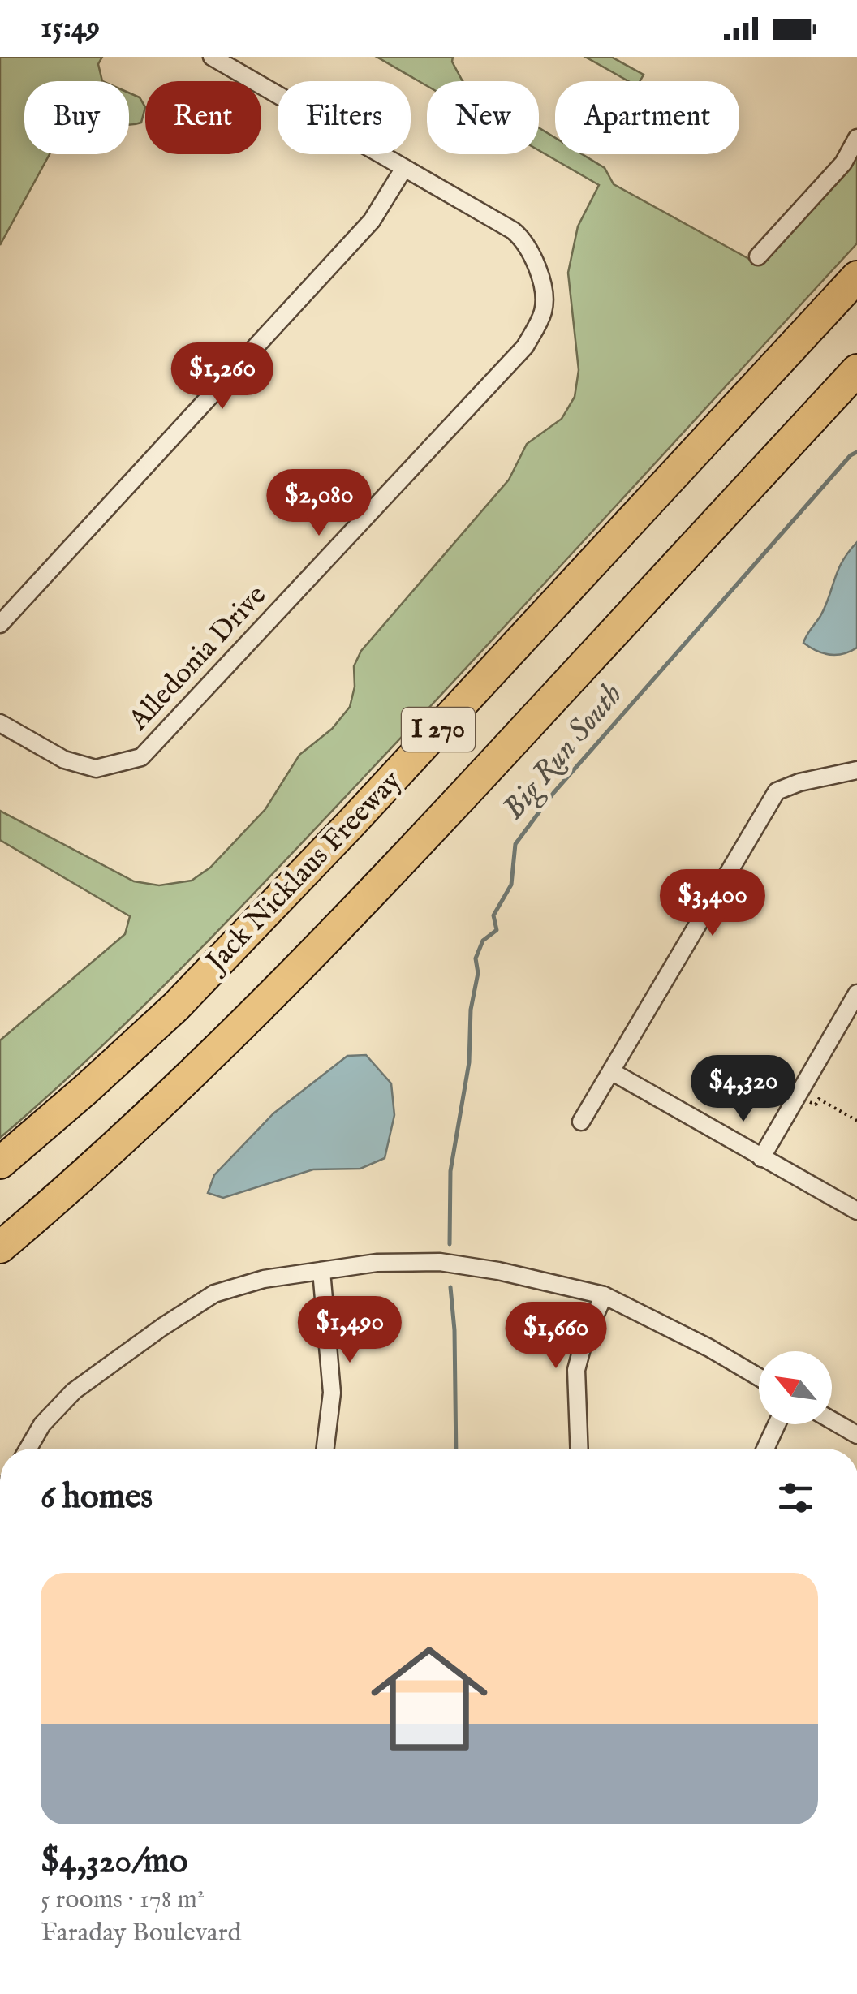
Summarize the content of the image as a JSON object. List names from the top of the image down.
{
  "streets": {
    "highway": ["I 270", "Jack Nicklaus Freeway"],
    "street": ["Alledonia Drive"]
  },
  "water": ["Big Run South"],
  "north": "top left",
  "page": {
    "status": "15:49",
    "chip": [
      "Buy",
      "Rent",
      "Filters",
      "New",
      "Apartment"
    ],
    "price": [
      "$1,260",
      "$2,080",
      "$3,400",
      "$4,320",
      "$1,490",
      "$1,660"
    ],
    "heading": "6 homes",
    "list": [
      {
        "name": "$4,320/mo",
        "note": "5 rooms · 178 m² · Faraday Boulevard"
      }
    ]
  }
}
